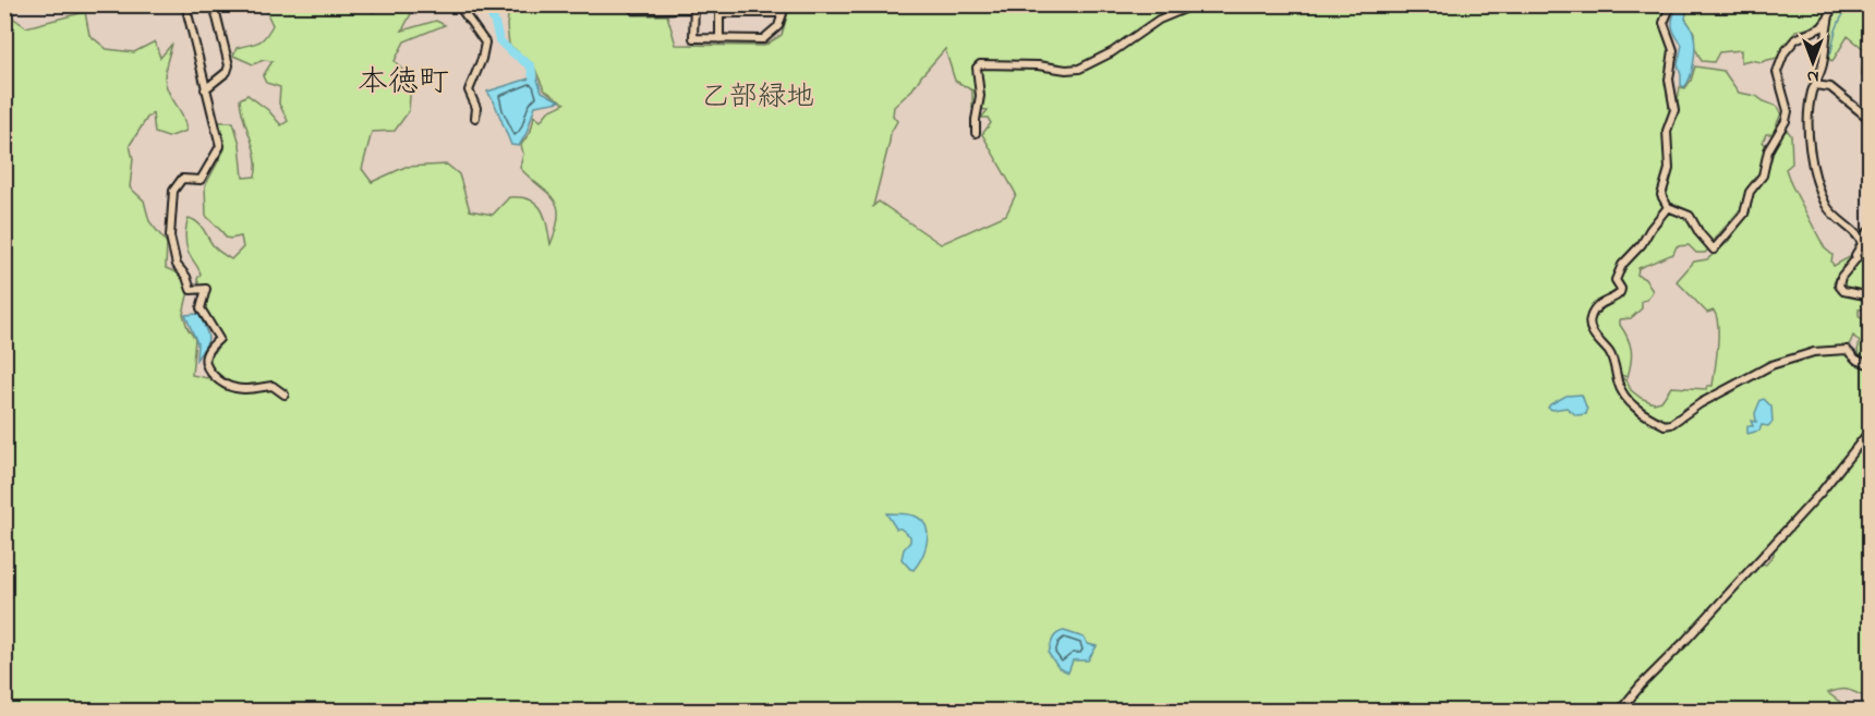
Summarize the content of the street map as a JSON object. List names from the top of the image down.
{
  "districts": ["本徳町"],
  "parks": ["乙部緑地"],
  "north": "bottom"
}
